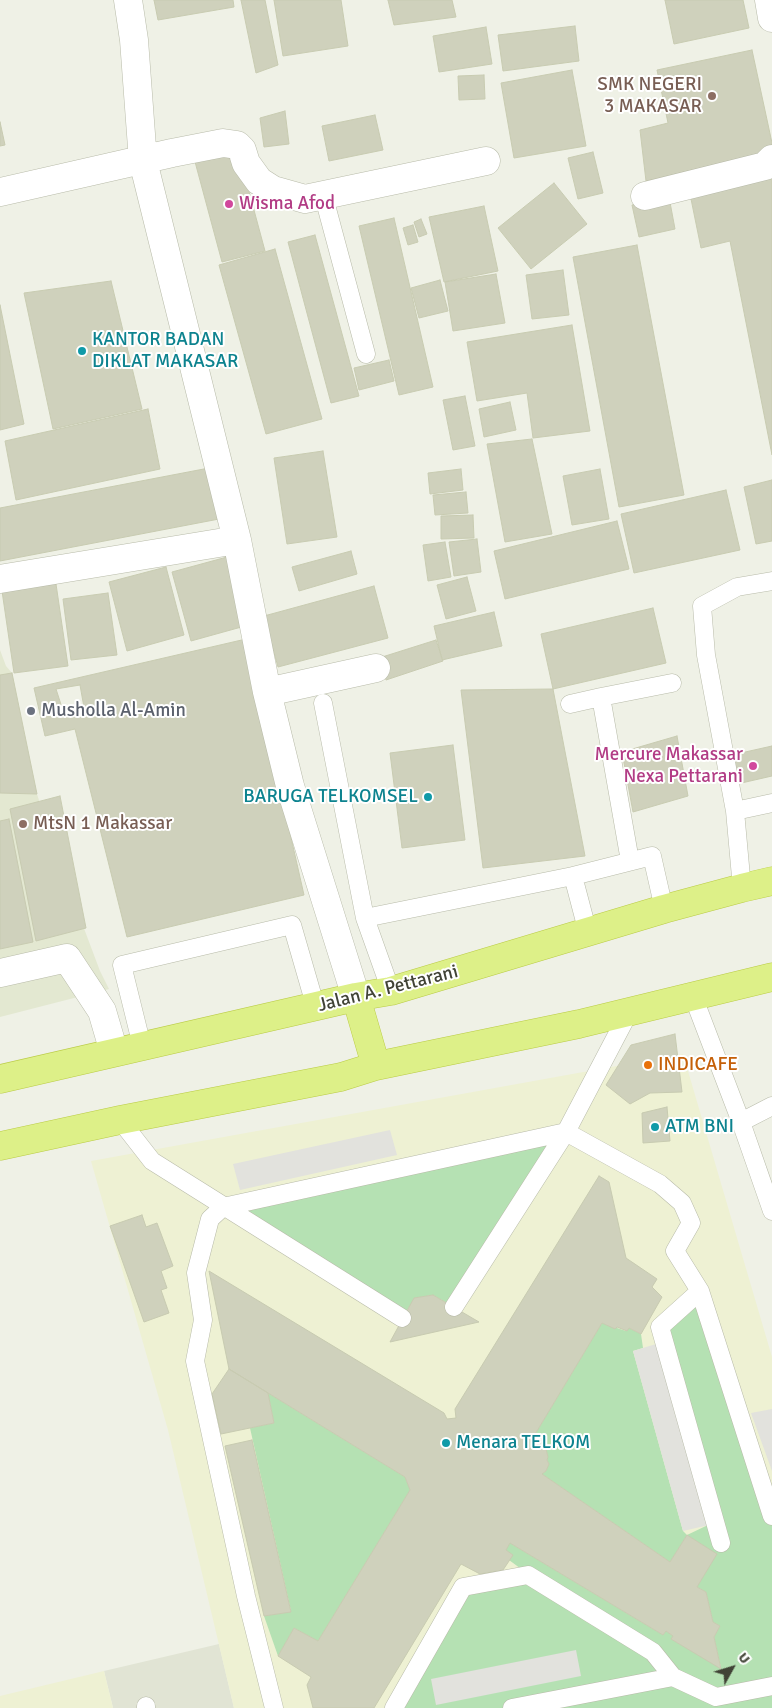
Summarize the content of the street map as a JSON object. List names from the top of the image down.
{
  "streets": {
    "highway": ["Jalan A. Pettarani"]
  },
  "places": [
    "SMK NEGERI 3 MAKASAR",
    "Wisma Afod",
    "KANTOR BADAN DIKLAT MAKASAR",
    "Musholla Al-Amin",
    "Mercure Makassar Nexa Pettarani",
    "BARUGA TELKOMSEL",
    "MtsN 1 Makassar",
    "INDICAFE",
    "ATM BNI",
    "Menara TELKOM"
  ],
  "north": "top right"
}
